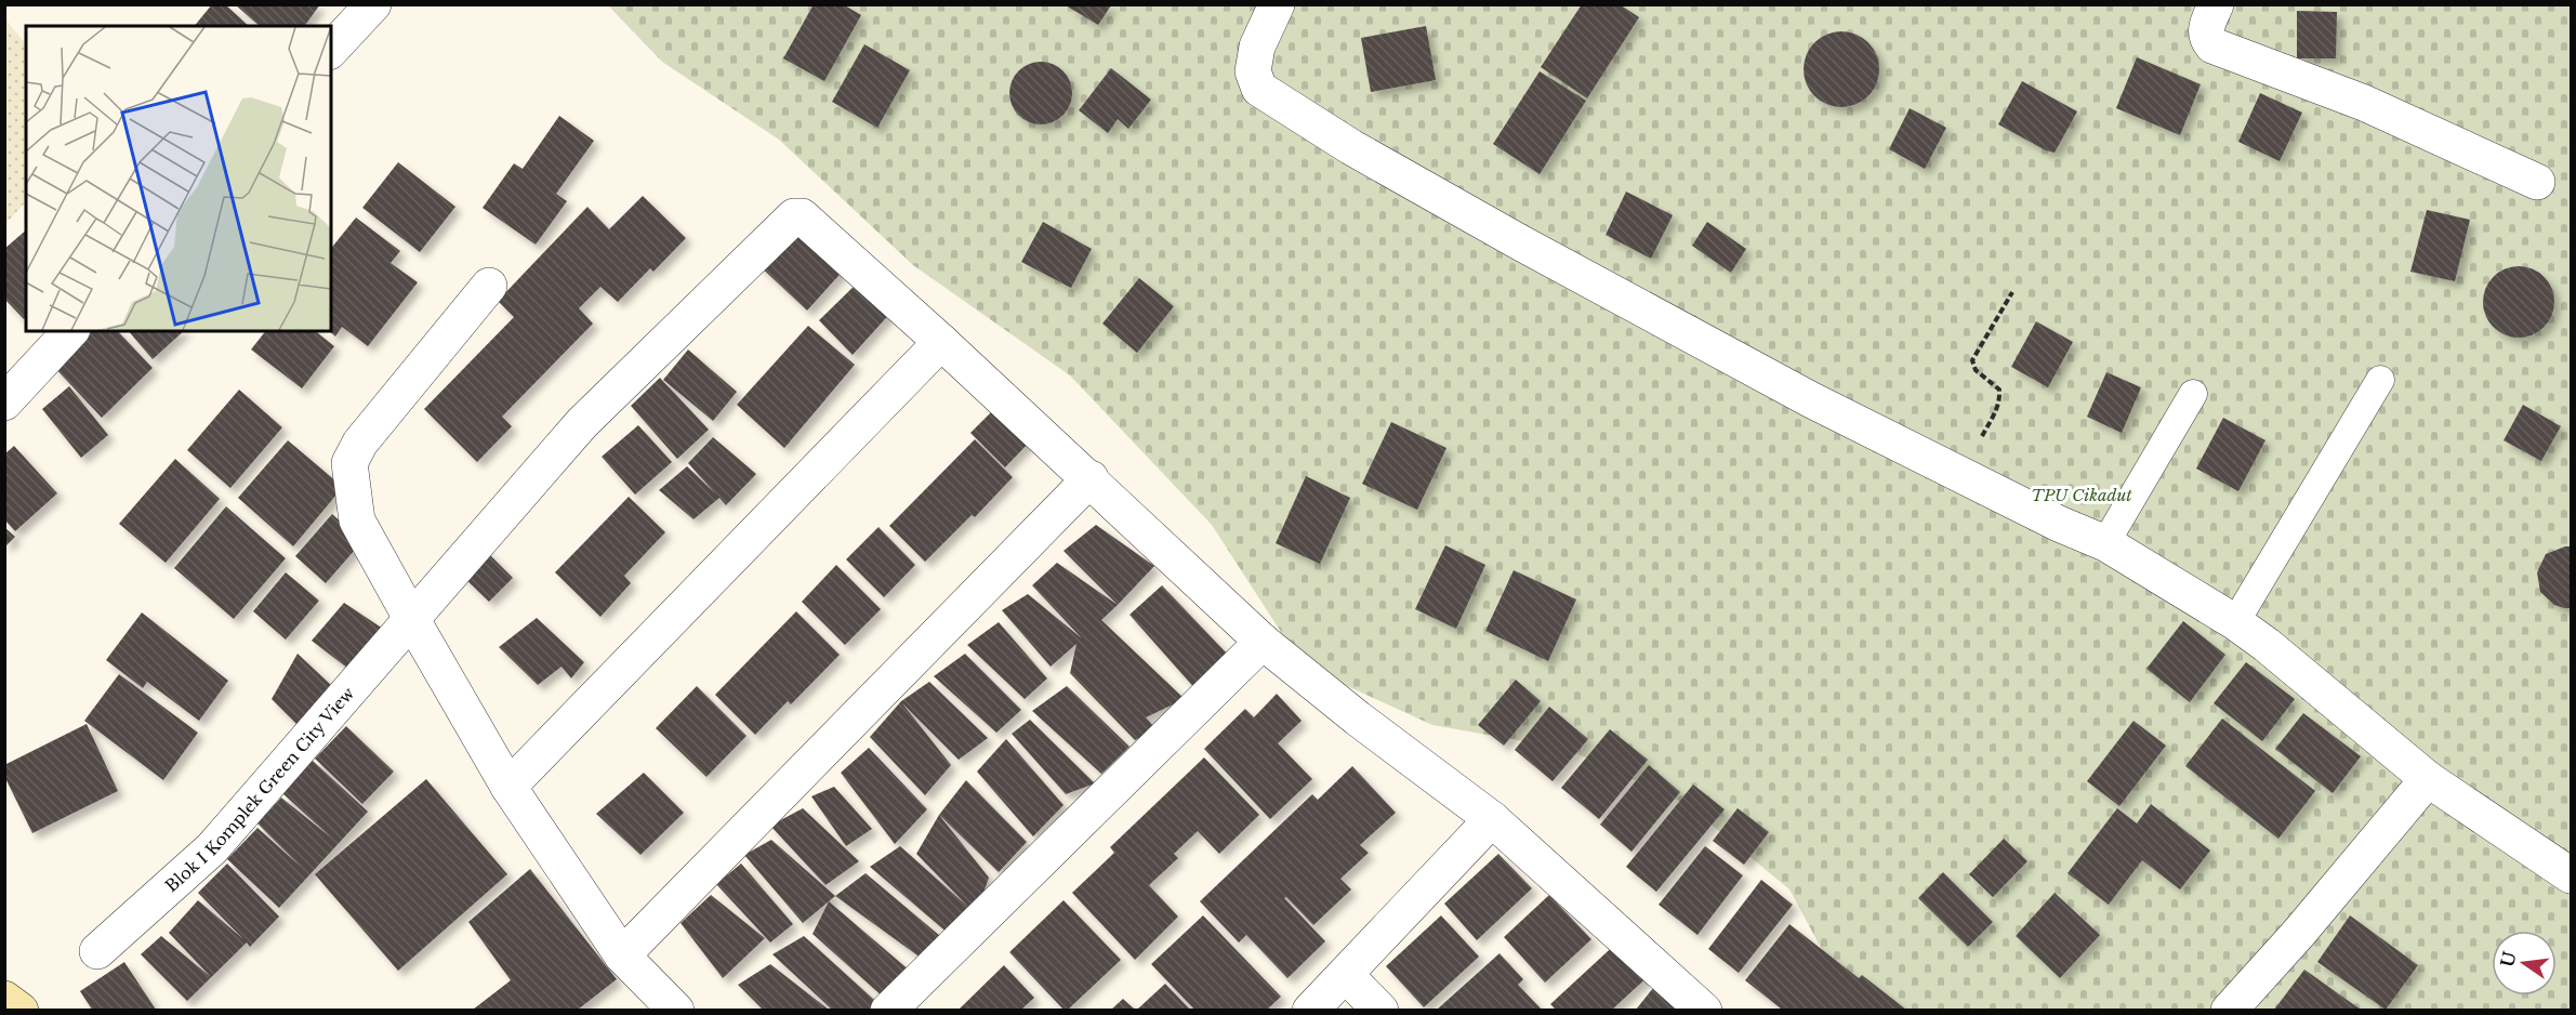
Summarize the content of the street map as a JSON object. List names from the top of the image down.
{
  "streets": {
    "street": ["Blok I Komplek Green City View"]
  },
  "parks": ["TPU Cikadut"],
  "north": "left"
}
